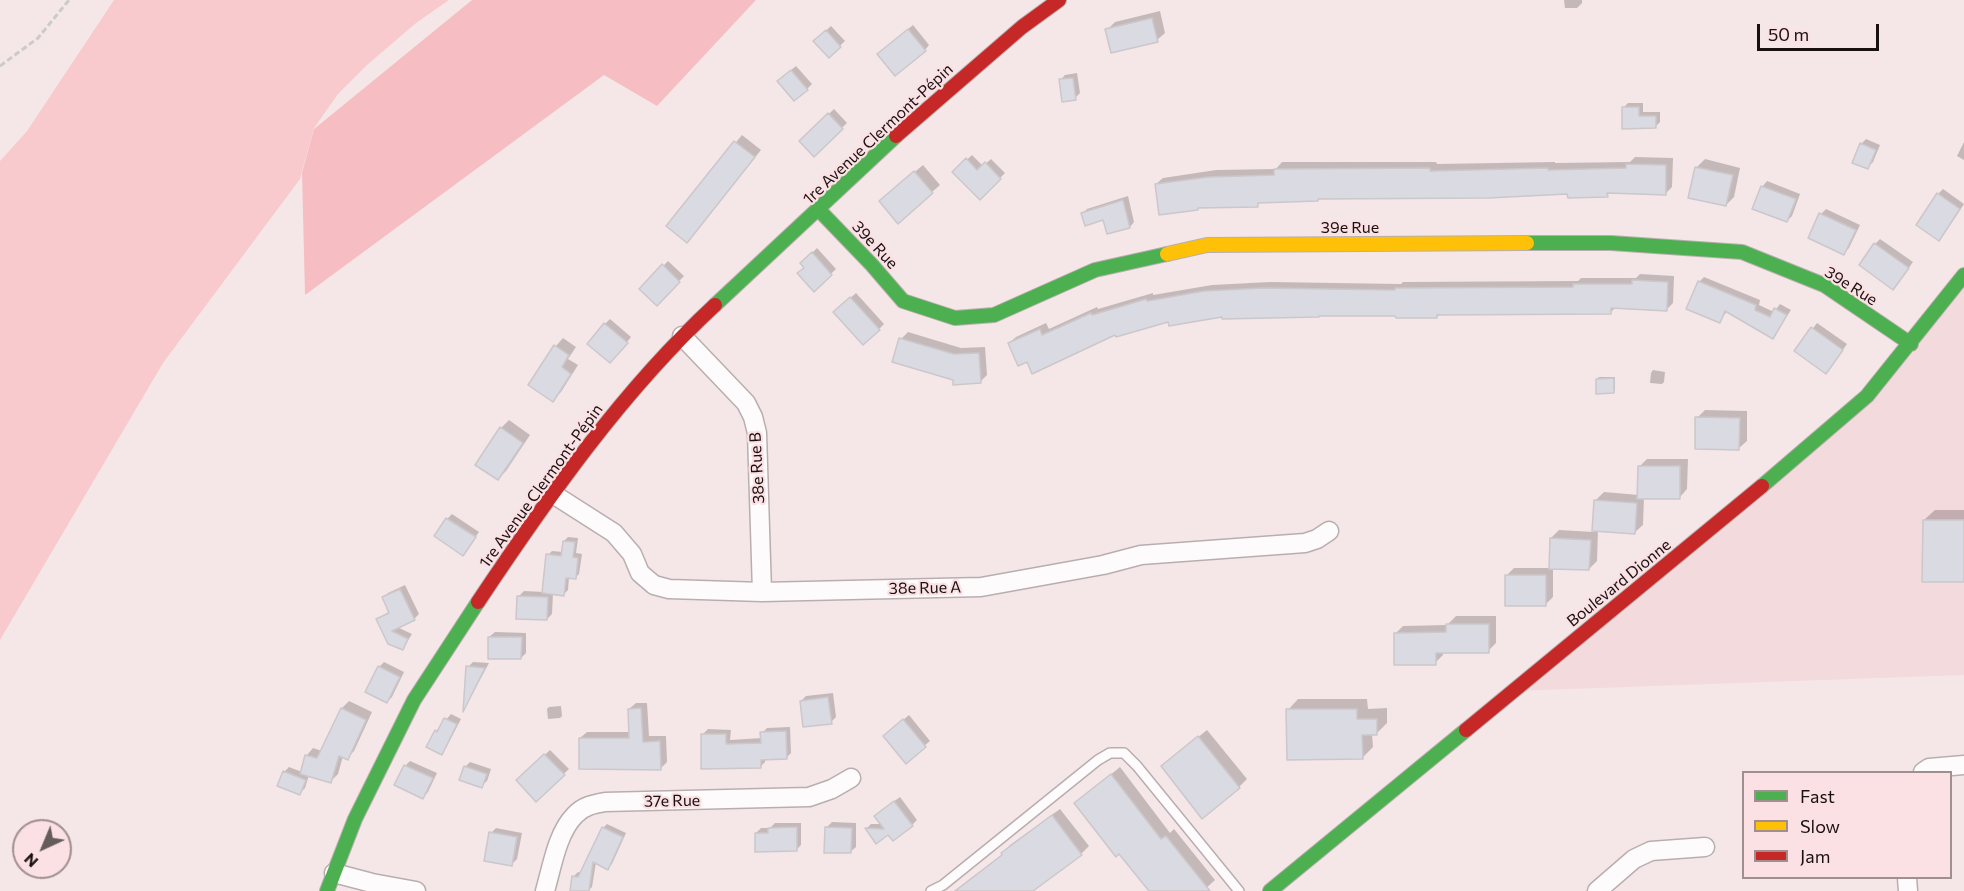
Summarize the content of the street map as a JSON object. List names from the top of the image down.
{
  "streets": {
    "street": [
      "1re Avenue Clermont-Pépin",
      "39e Rue",
      "38e Rue B",
      "Boulevard Dionne",
      "38e Rue A",
      "37e Rue"
    ]
  },
  "crossings": [
    ["1re Avenue Clermont-Pépin", "39e Rue"],
    ["1re Avenue Clermont-Pépin", "38e Rue B"],
    ["1re Avenue Clermont-Pépin", "38e Rue A"],
    ["39e Rue", "Boulevard Dionne"],
    ["38e Rue B", "38e Rue A"]
  ],
  "legend": ["Fast", "Slow", "Jam"],
  "scale_bar": "50 m",
  "north": "bottom left"
}
